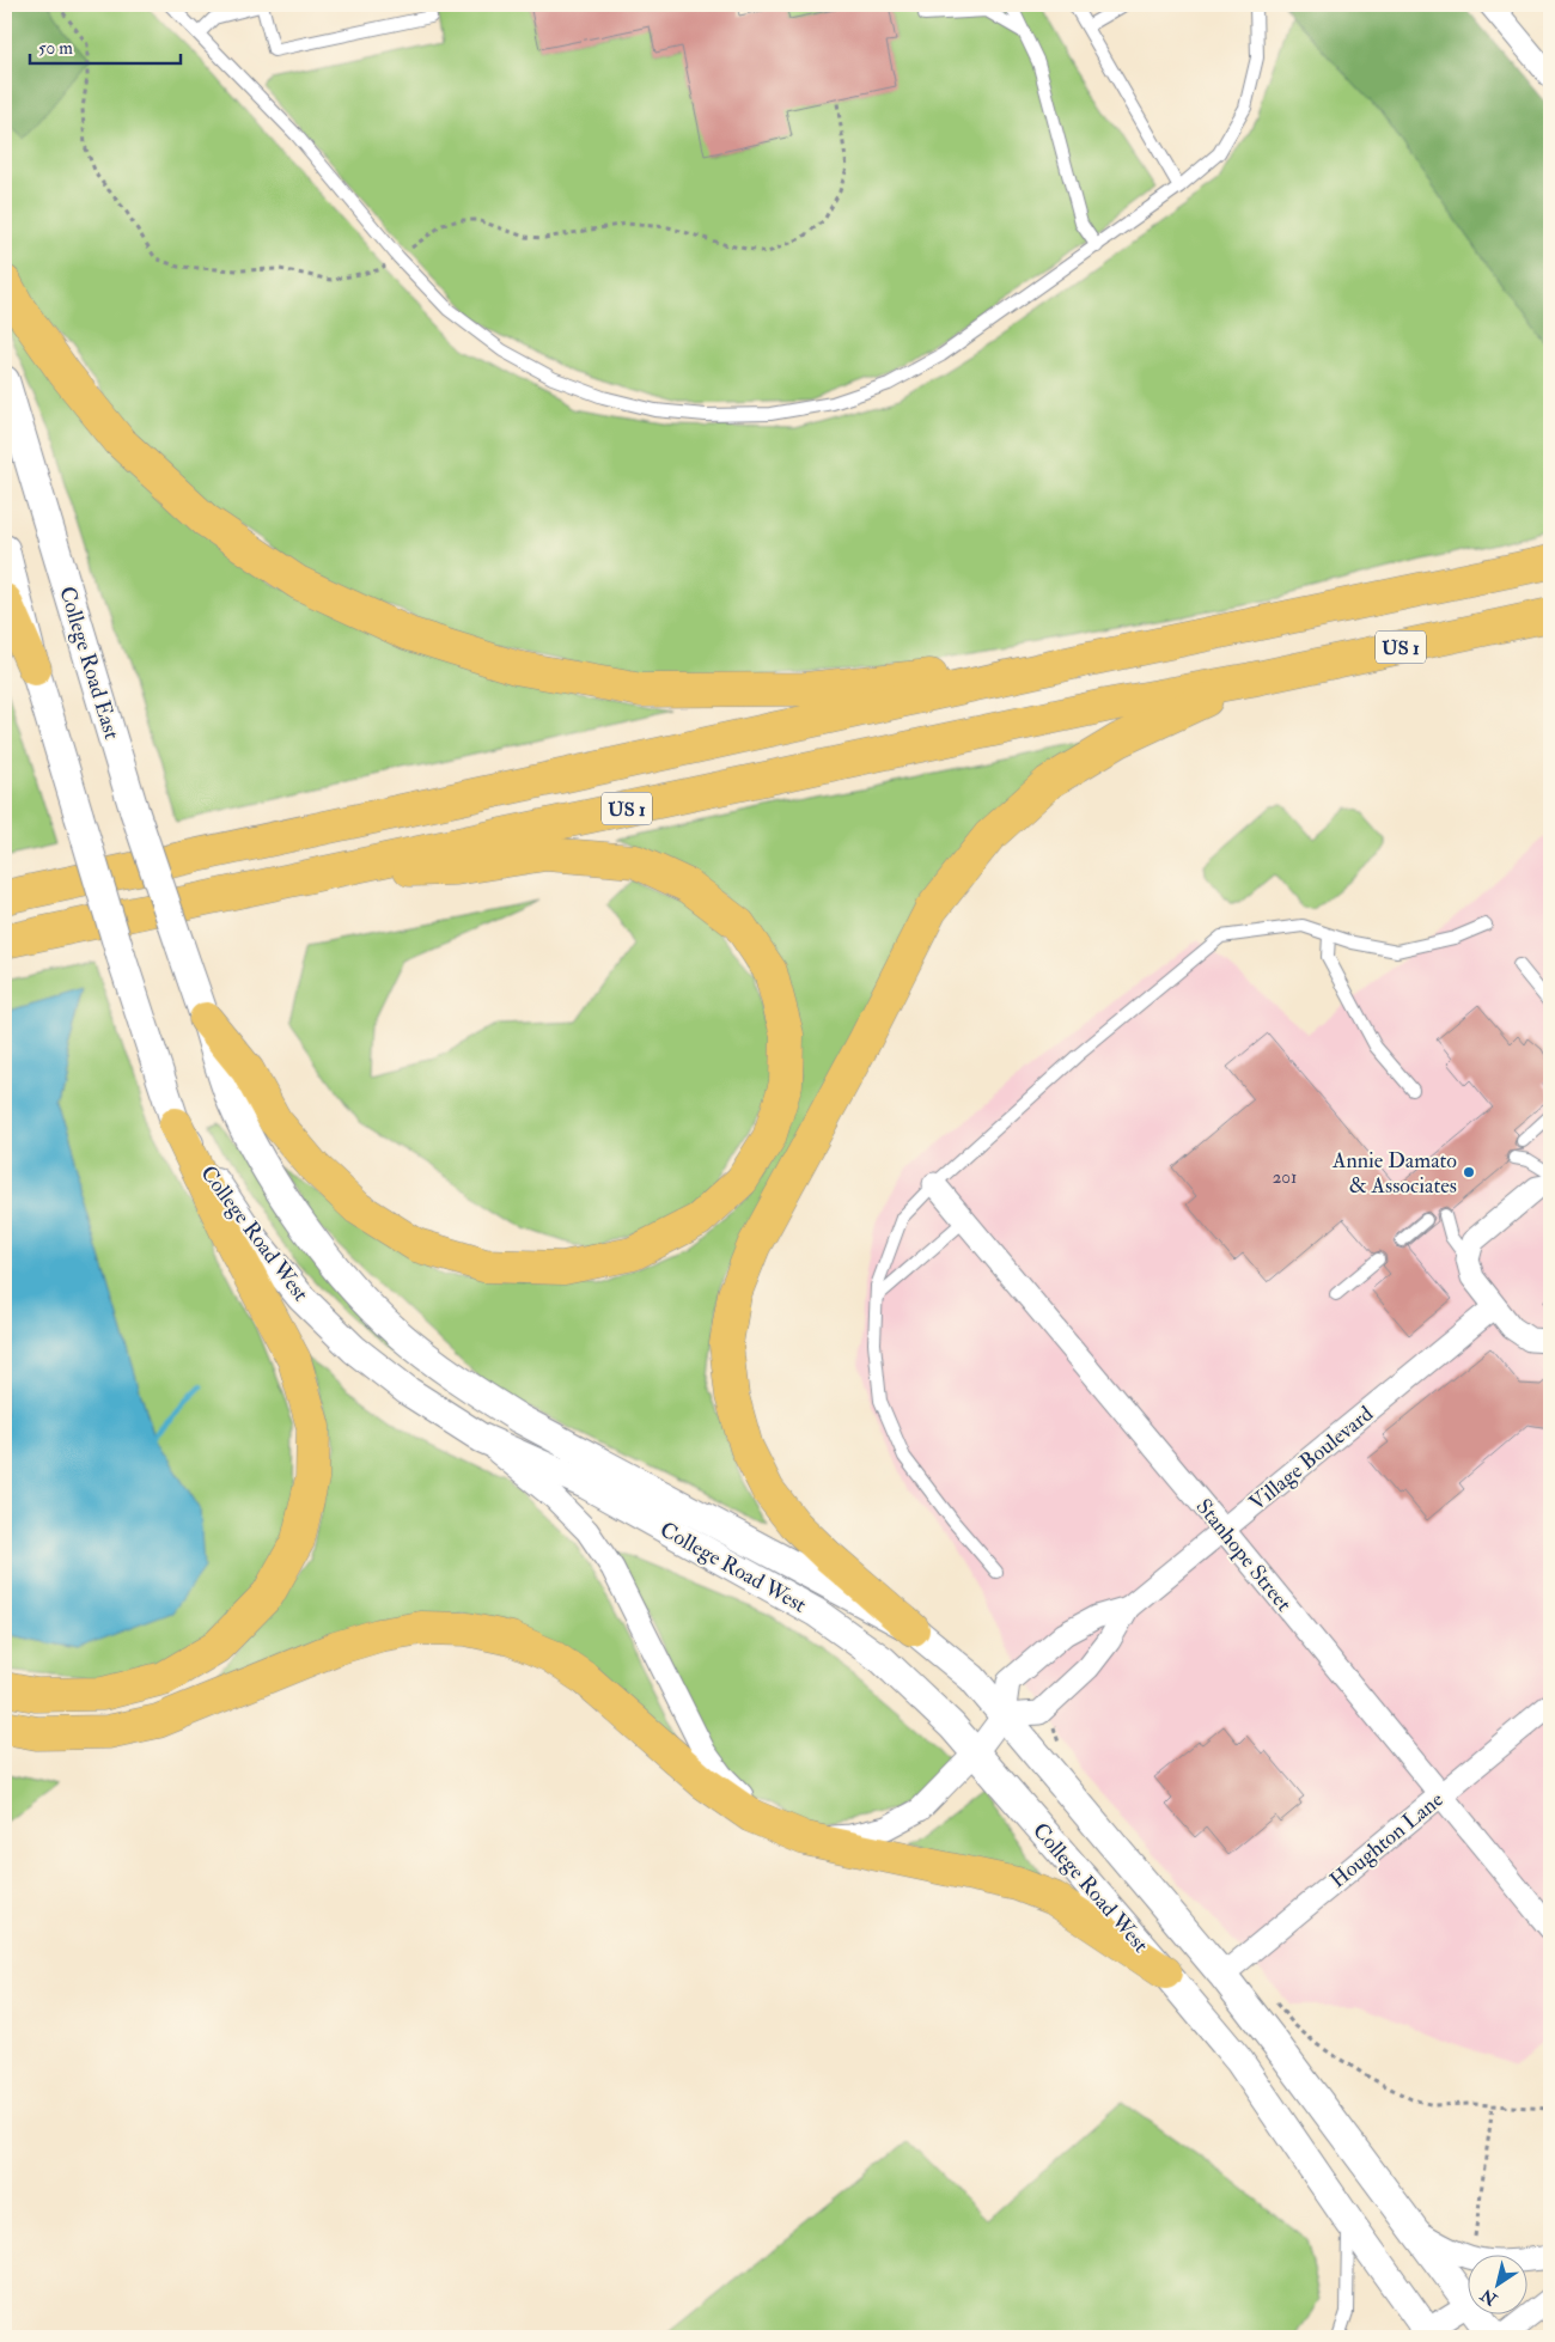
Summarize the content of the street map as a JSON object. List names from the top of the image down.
{
  "streets": {
    "highway": ["US 1"],
    "street": [
      "College Road East",
      "College Road West",
      "Village Boulevard",
      "Stanhope Street",
      "Houghton Lane"
    ]
  },
  "crossings": [
    ["College Road East", "College Road West"],
    ["College Road West", "Village Boulevard"],
    ["College Road West", "Houghton Lane"],
    ["Village Boulevard", "Stanhope Street"],
    ["Stanhope Street", "Houghton Lane"]
  ],
  "places": ["Annie Damato & Associates"],
  "house_numbers": ["201"],
  "scale_bar": "50 m",
  "north": "bottom left"
}
